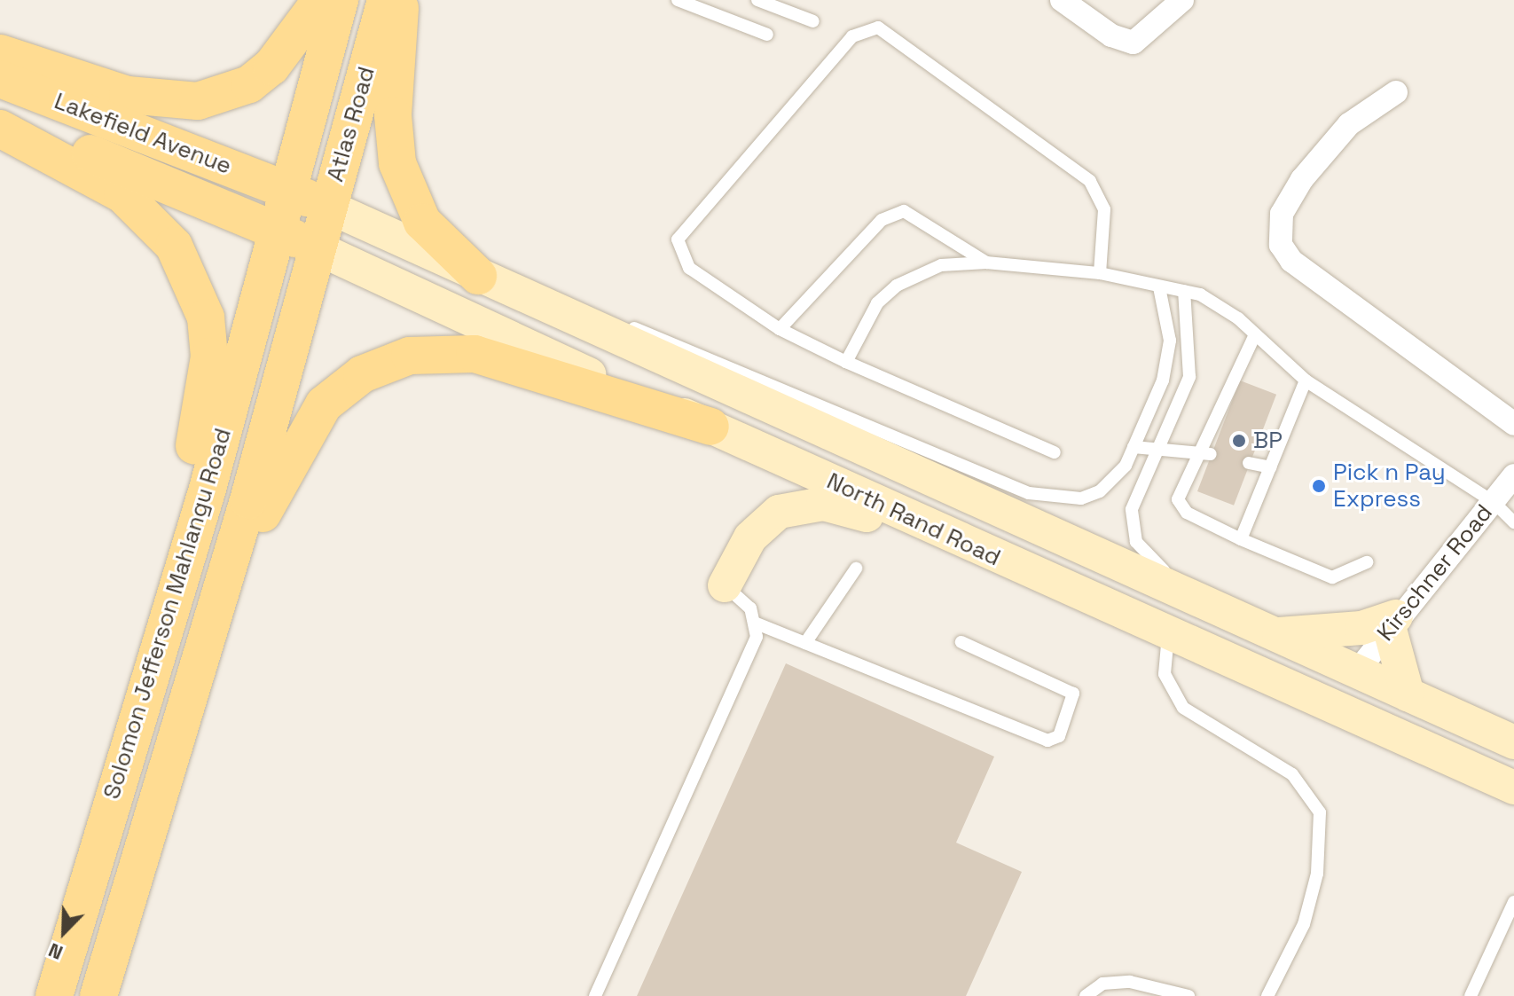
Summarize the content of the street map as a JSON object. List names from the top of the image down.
{
  "streets": {
    "main road": [
      "Atlas Road",
      "Lakefield Avenue",
      "North Rand Road",
      "Solomon Jefferson Mahlangu Road"
    ],
    "street": ["Kirschner Road"]
  },
  "crossings": [
    ["Atlas Road", "Lakefield Avenue"],
    ["Atlas Road", "North Rand Road"],
    ["Atlas Road", "Solomon Jefferson Mahlangu Road"],
    ["Lakefield Avenue", "North Rand Road"],
    ["Lakefield Avenue", "Solomon Jefferson Mahlangu Road"],
    ["North Rand Road", "Kirschner Road"],
    ["North Rand Road", "Solomon Jefferson Mahlangu Road"]
  ],
  "places": ["BP", "Pick n Pay Express"],
  "north": "bottom left"
}
